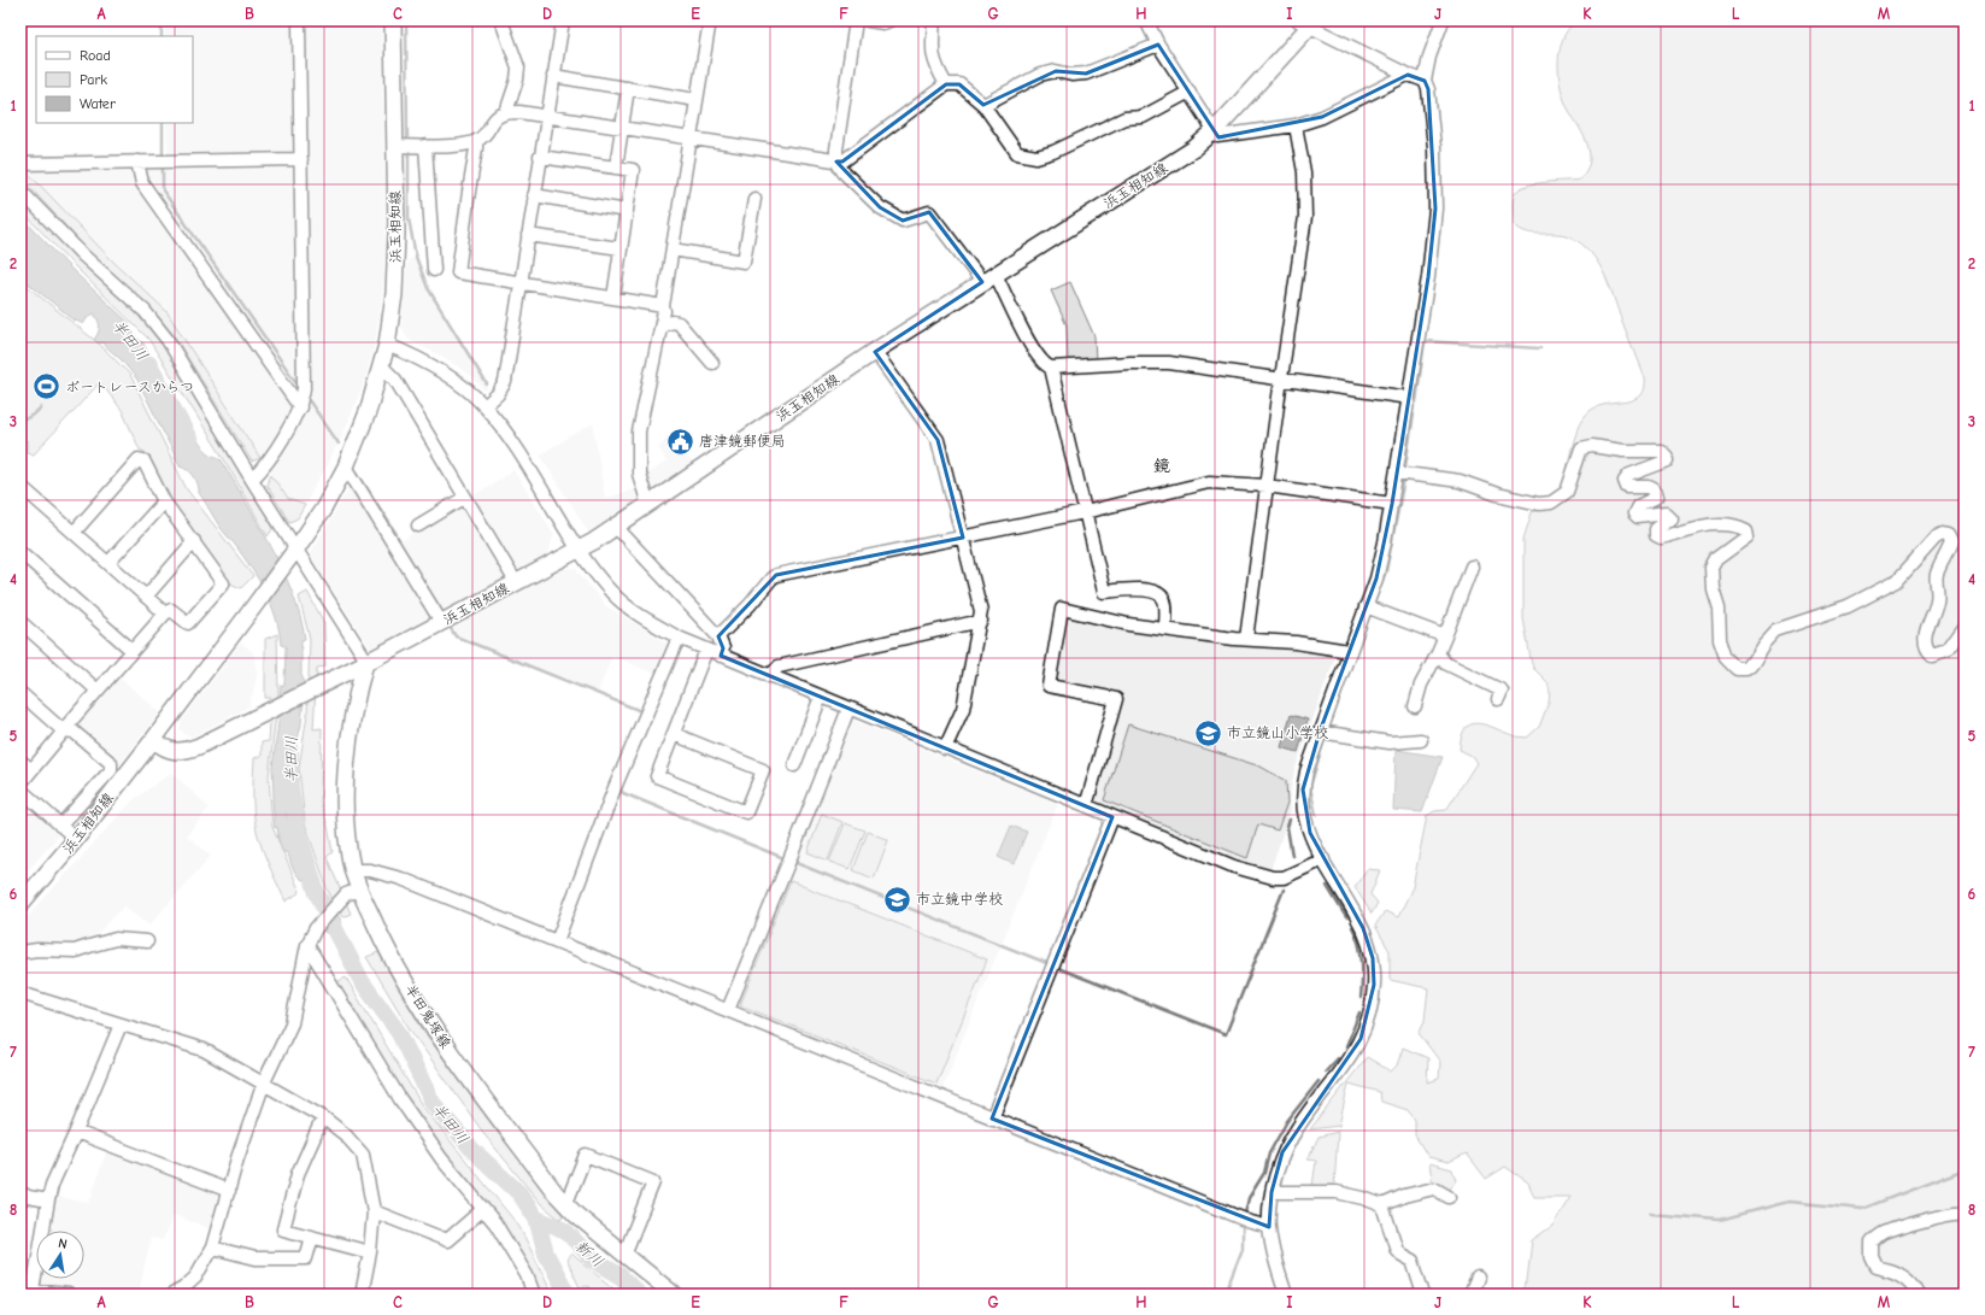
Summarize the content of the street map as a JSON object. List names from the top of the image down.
{
  "streets": {
    "main road": ["浜玉相知線", "半田鬼塚線"]
  },
  "crossings": [
    ["浜玉相知線", "半田鬼塚線"]
  ],
  "districts": ["鏡"],
  "water": ["半田川", "新川"],
  "places": {
    "sports": ["ボートレースからつ"],
    "public building": ["唐津鏡郵便局"],
    "school or university": ["市立鏡山小学校", "市立鏡中学校"]
  },
  "legend": ["Road", "Park", "Water"],
  "north": "top",
  "grid": {
    "columns": [
      "A",
      "B",
      "C",
      "D",
      "E",
      "F",
      "G",
      "H",
      "I",
      "J",
      "K",
      "L",
      "M"
    ],
    "rows": [
      "1",
      "2",
      "3",
      "4",
      "5",
      "6",
      "7",
      "8"
    ]
  }
}
